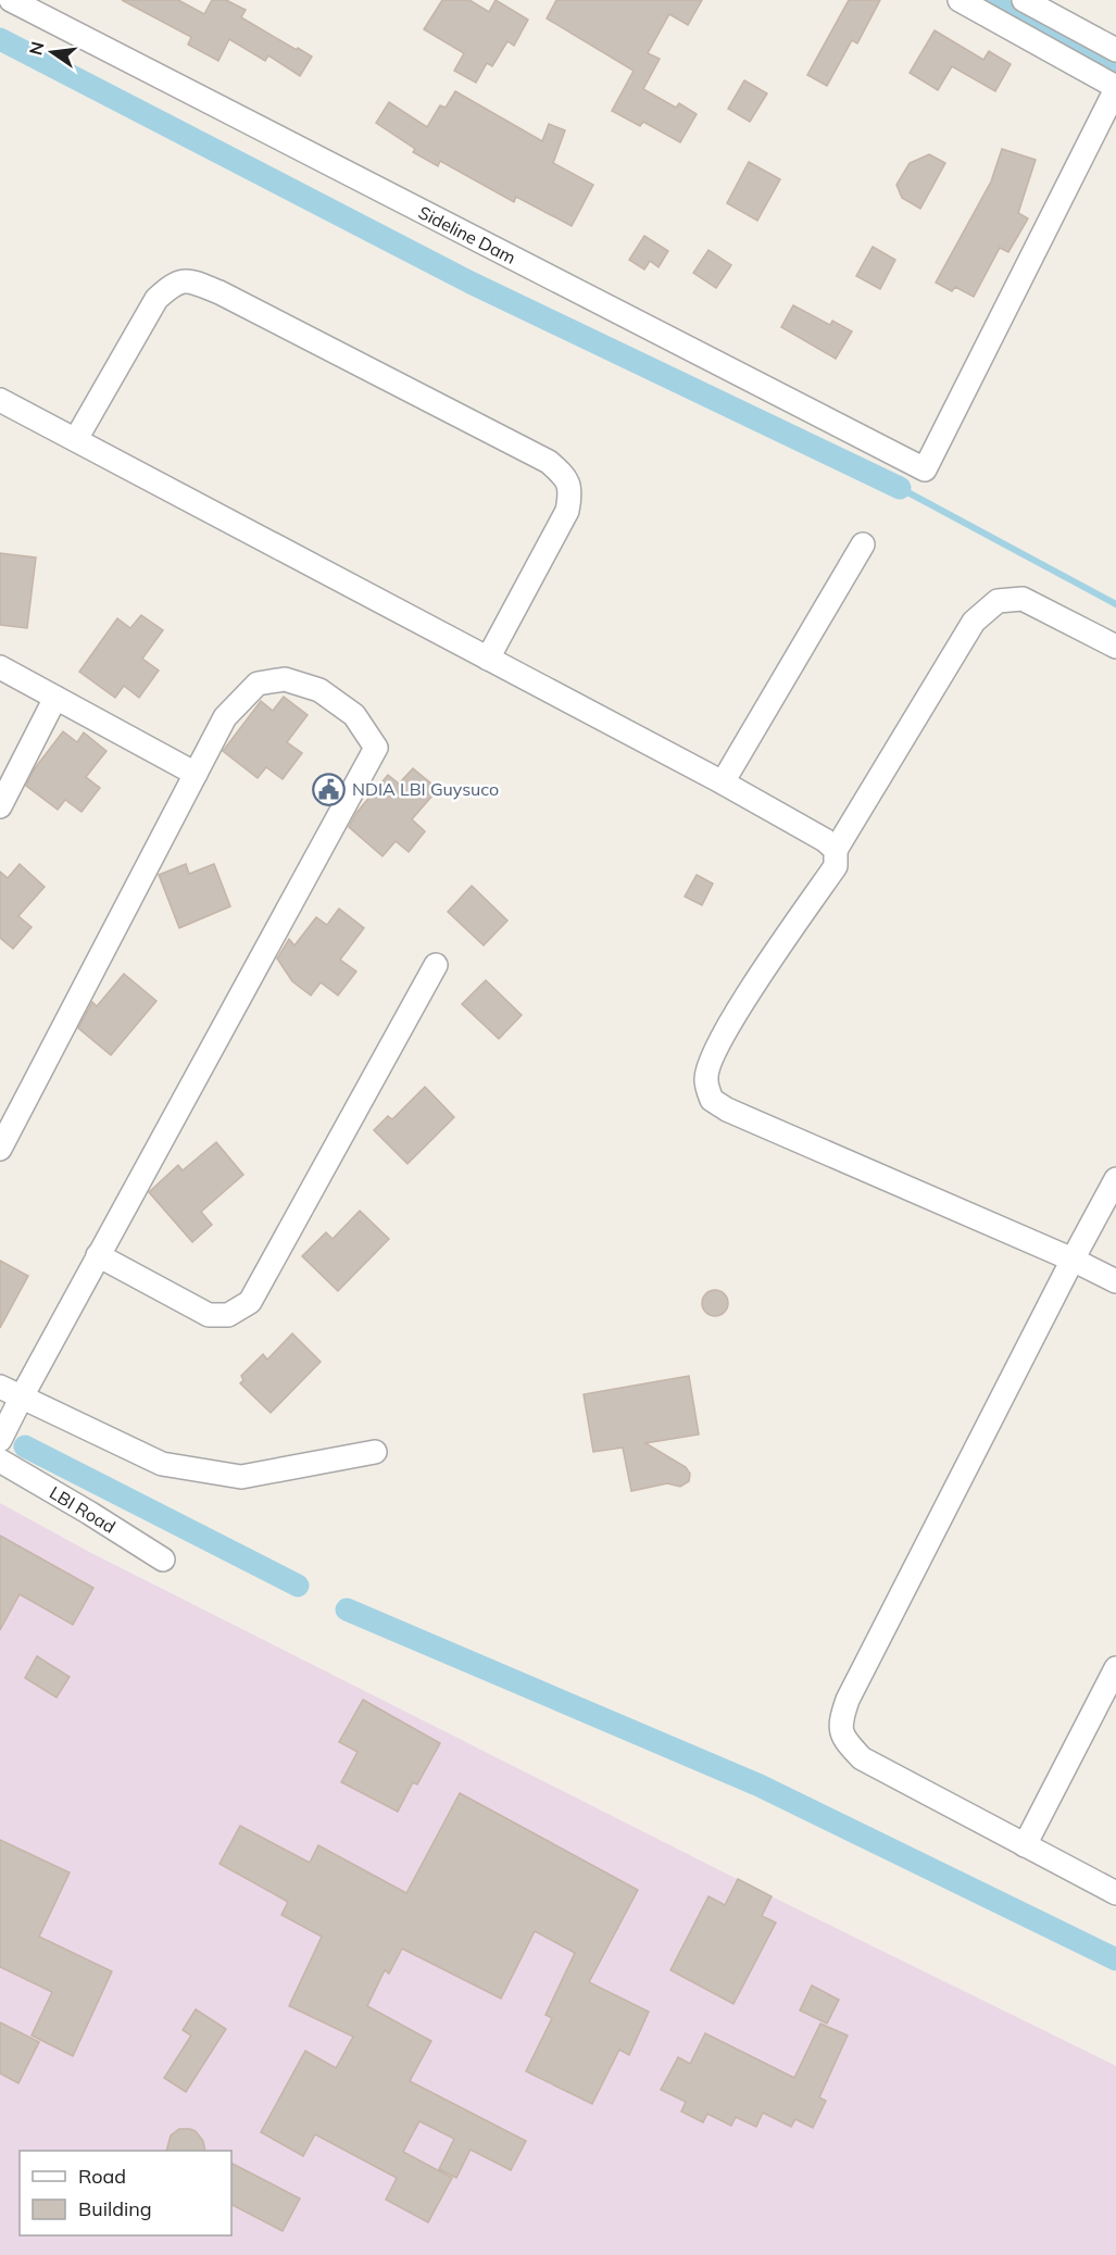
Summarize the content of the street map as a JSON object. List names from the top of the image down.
{
  "streets": {
    "street": ["Sideline Dam", "LBI Road"]
  },
  "places": {
    "public building": ["NDIA LBI Guysuco"]
  },
  "legend": ["Road", "Building"],
  "north": "left"
}
